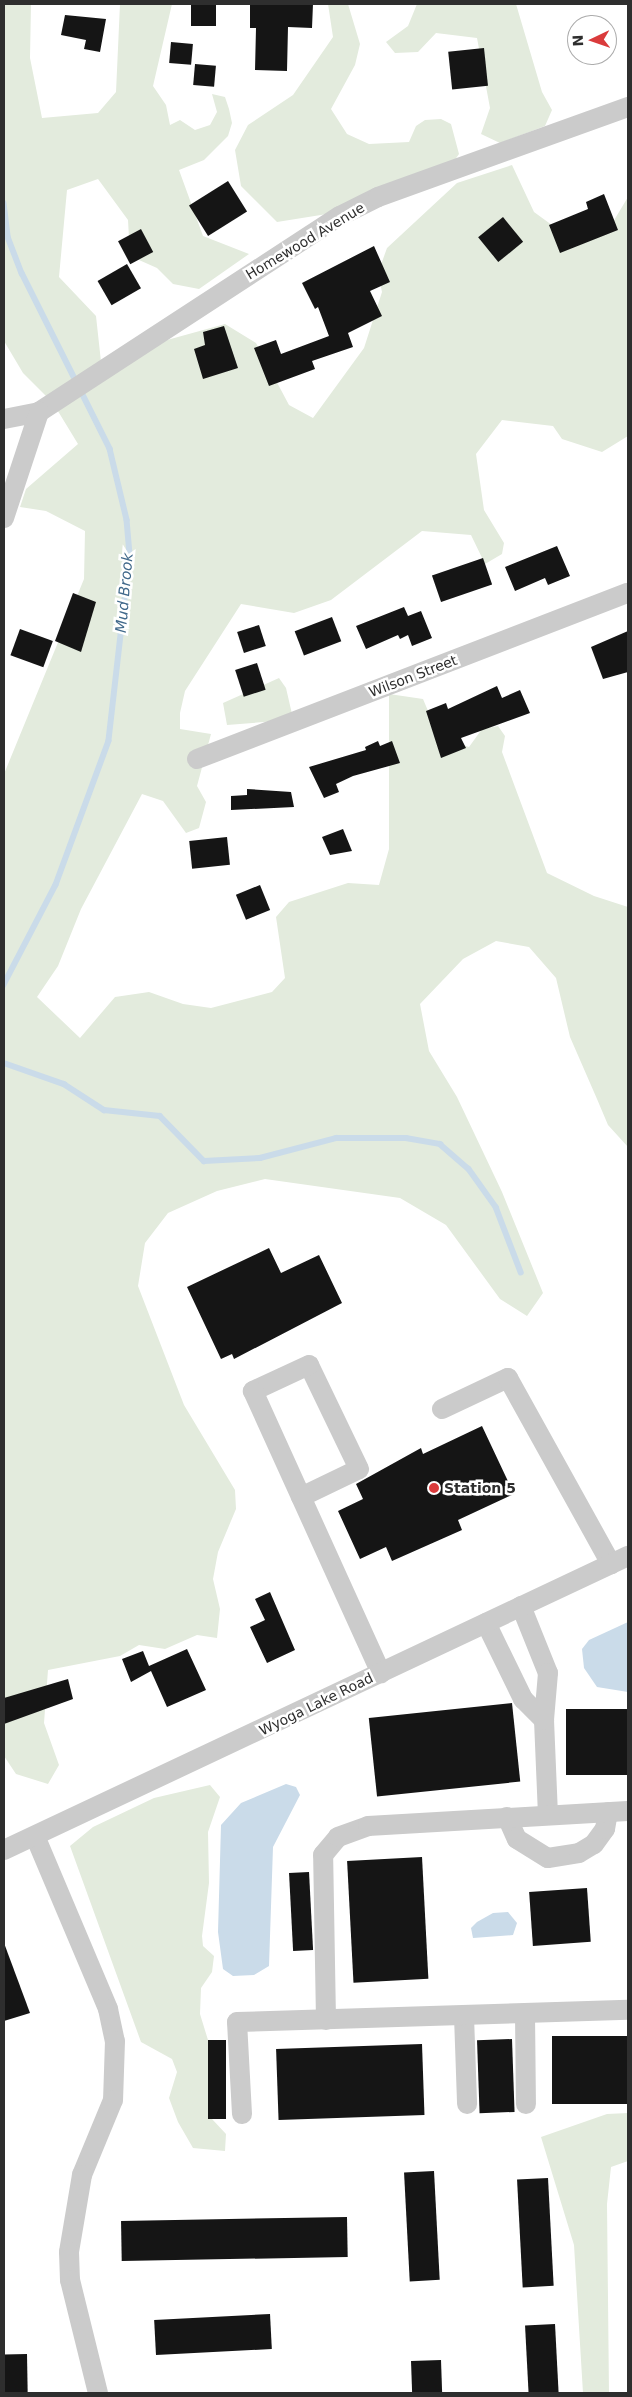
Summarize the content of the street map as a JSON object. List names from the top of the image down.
{
  "streets": {
    "street": ["Homewood Avenue", "Wilson Street", "Wyoga Lake Road"]
  },
  "water": ["Mud Brook"],
  "places": ["Station 5"],
  "north": "left"
}
